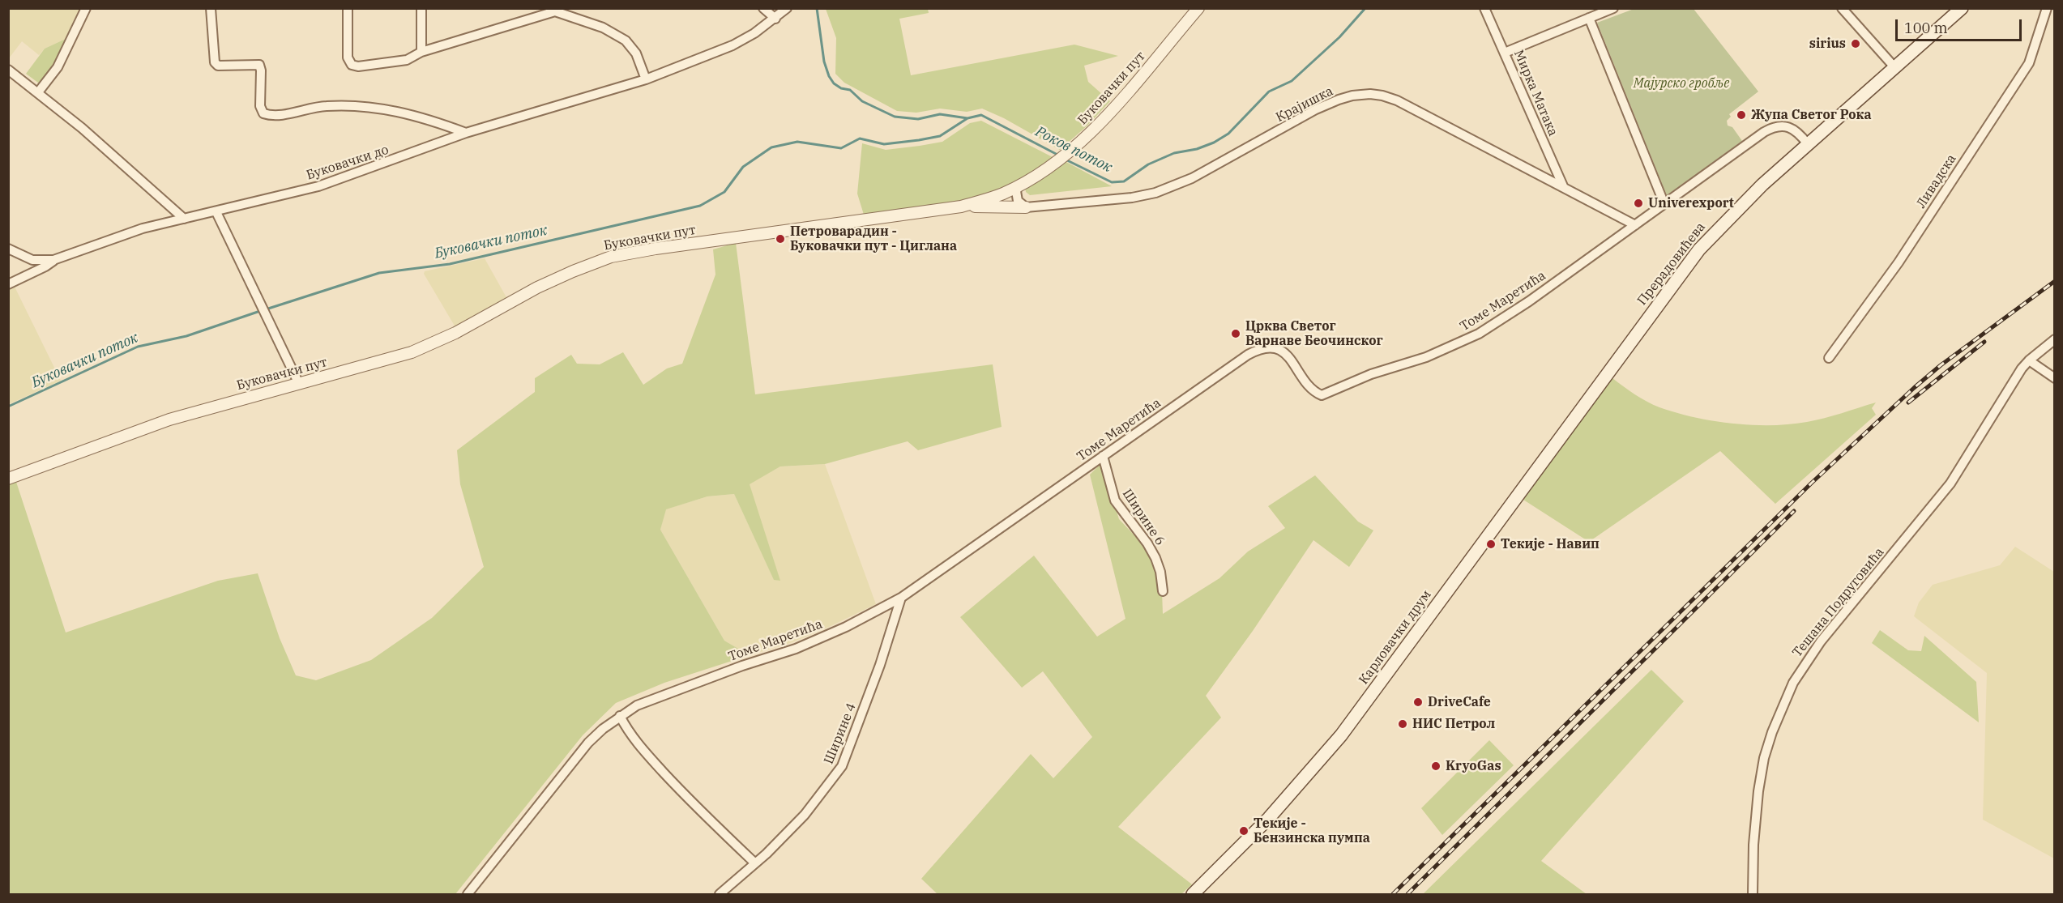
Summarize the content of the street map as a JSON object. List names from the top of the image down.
{
  "streets": {
    "main road": ["Прерадовићева", "Карловачки друм"],
    "street": [
      "Буковачки пут",
      "Мирка Матака",
      "Крајишка",
      "Буковачки до",
      "Ливадска",
      "Томе Маретића",
      "Ширине 6",
      "Тешана Подруговића",
      "Ширине 4"
    ]
  },
  "crossings": [
    ["Мирка Матака", "Крајишка"],
    ["Крајишка", "Томе Маретића"],
    ["Прерадовићева", "Томе Маретића"],
    ["Прерадовићева", "Карловачки друм"],
    ["Томе Маретића", "Ширине 6"],
    ["Томе Маретића", "Ширине 4"]
  ],
  "water": ["Роков поток", "Буковачки поток"],
  "parks": ["Мајурско гробље"],
  "places": [
    "sirius",
    "Жупа Светог Рока",
    "Univerexport",
    "Петроварадин - Буковачки пут - Циглана",
    "Црква Светог Варнаве Беочинског",
    "Текије - Навип",
    "DriveCafe",
    "НИС Петрол",
    "KryoGas",
    "Текије - Бензинска пумпа"
  ],
  "scale_bar": "100 m"
}
